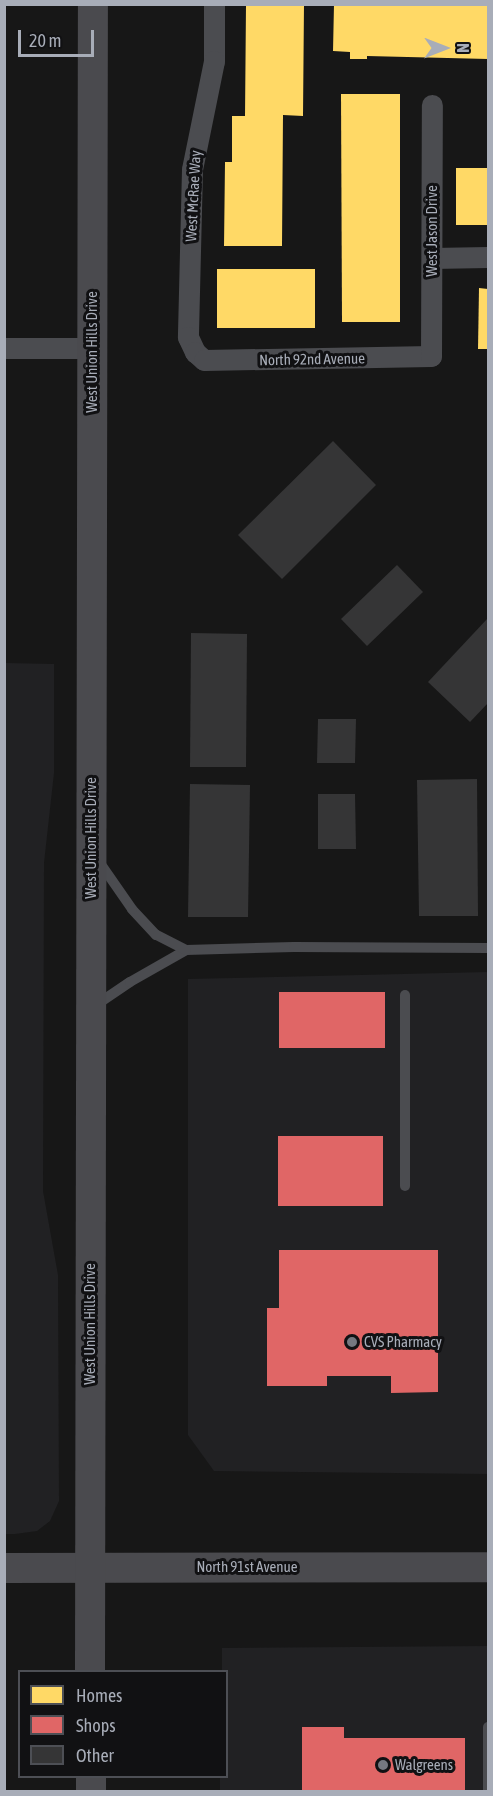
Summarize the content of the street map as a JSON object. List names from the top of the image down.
{
  "streets": {
    "main road": ["West Union Hills Drive", "North 91st Avenue"],
    "street": ["West McRae Way", "West Jason Drive", "North 92nd Avenue"]
  },
  "crossings": [
    ["West McRae Way", "North 92nd Avenue"],
    ["West Jason Drive", "North 92nd Avenue"],
    ["West Union Hills Drive", "North 91st Avenue"]
  ],
  "places": ["CVS Pharmacy", "Walgreens"],
  "legend": ["Homes", "Shops", "Other"],
  "scale_bar": "20 m",
  "north": "right"
}
